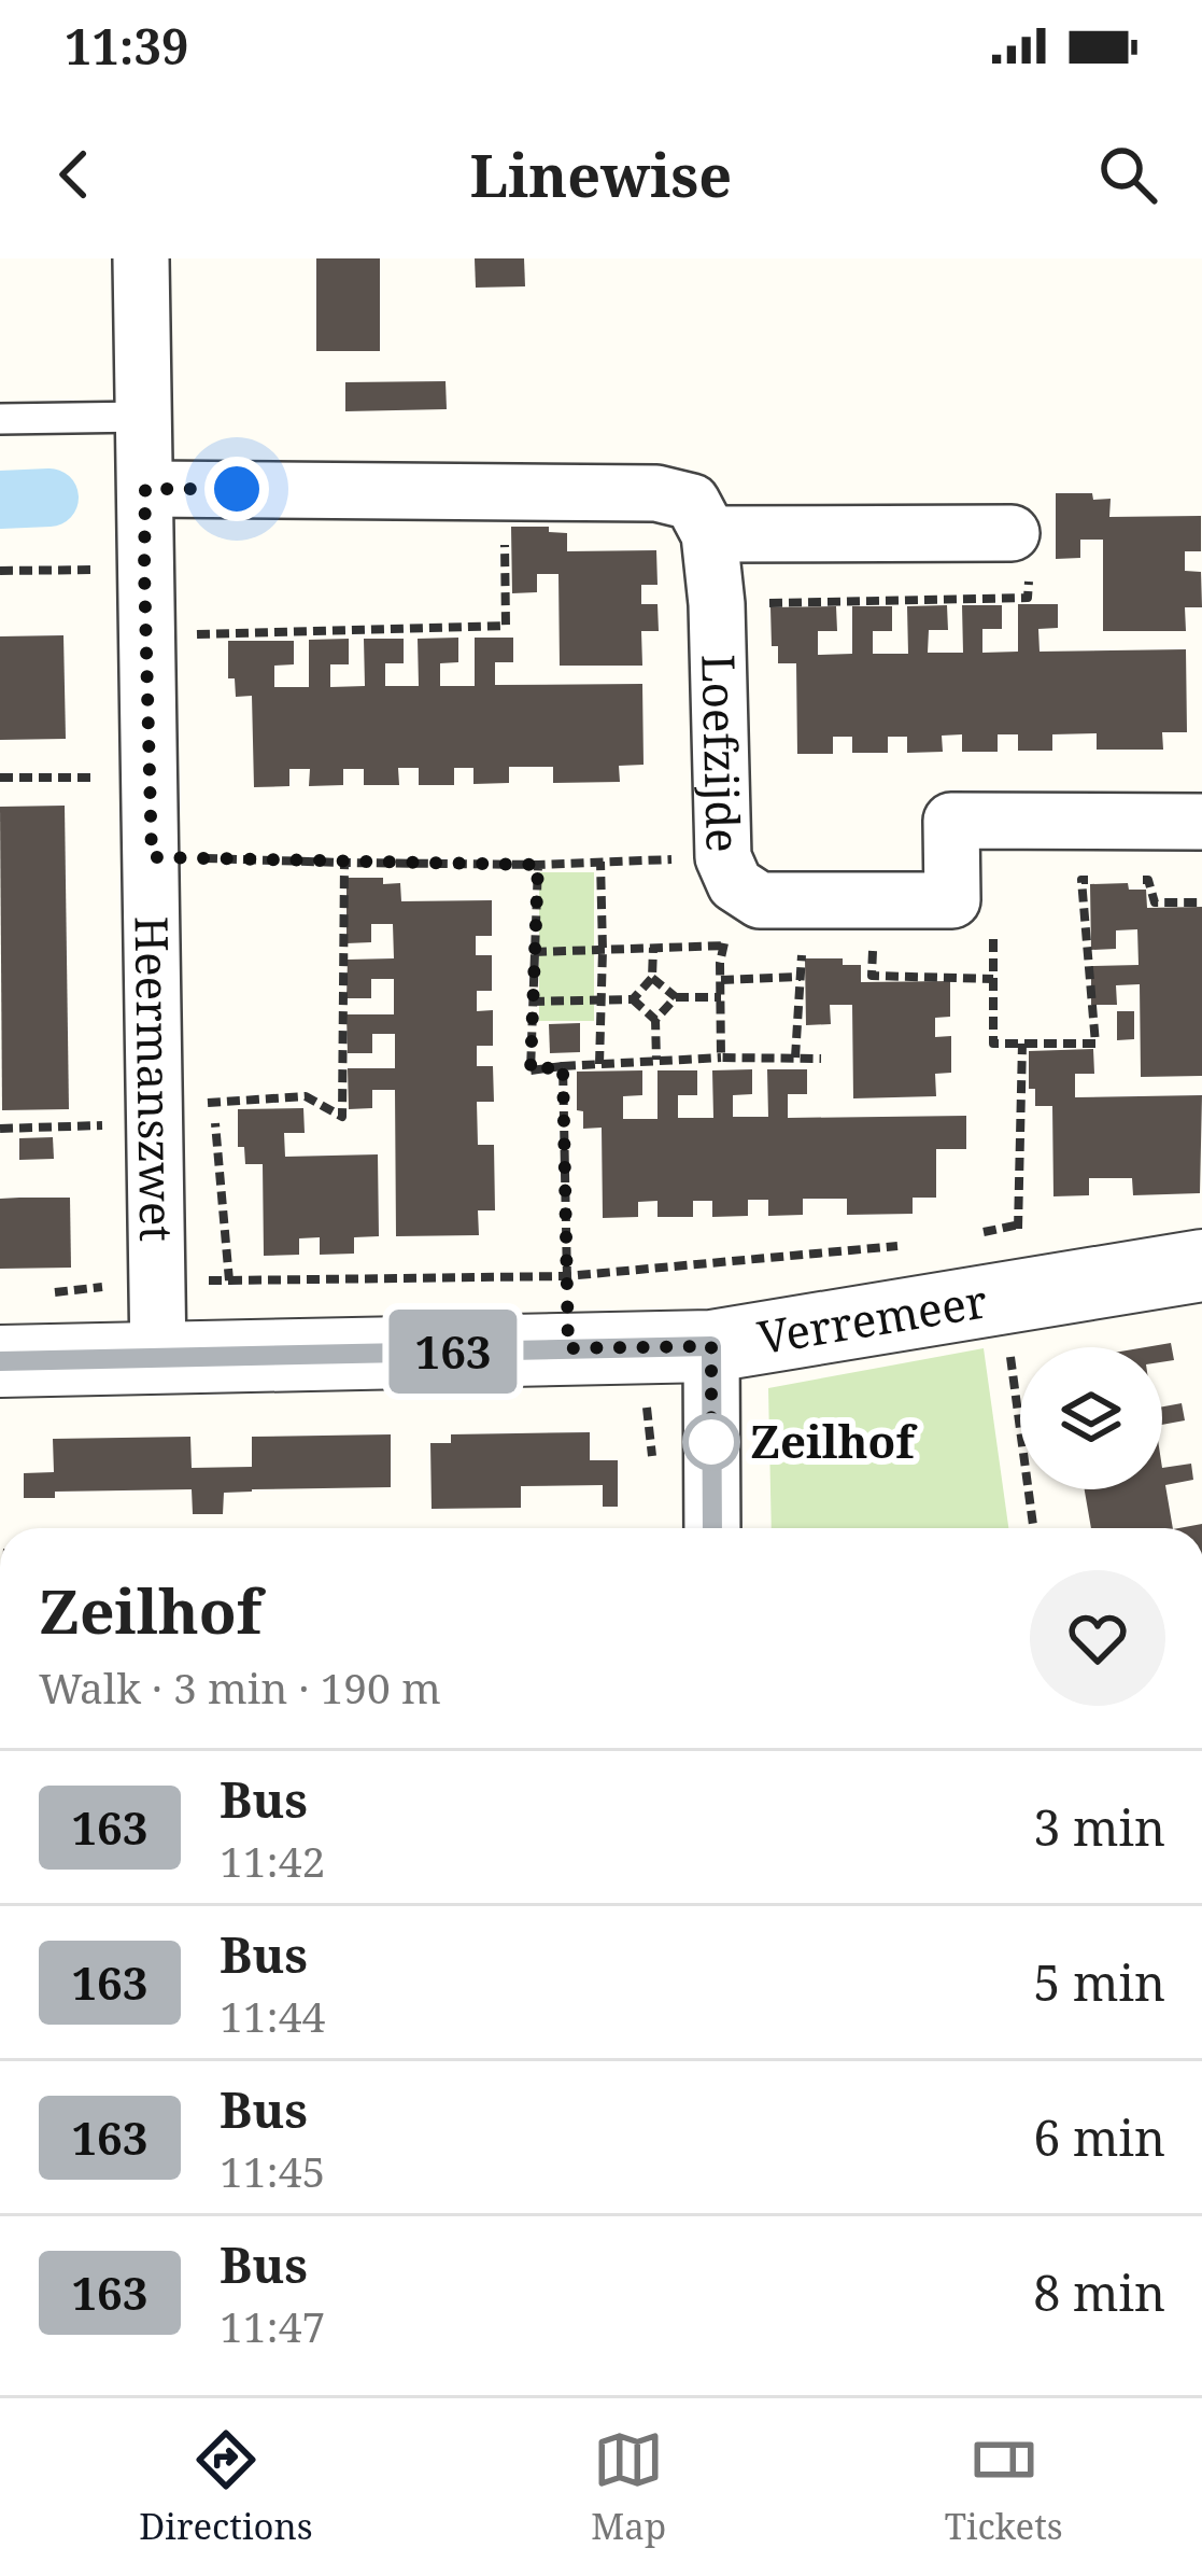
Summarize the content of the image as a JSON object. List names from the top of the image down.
{
  "streets": {
    "street": ["Loefzijde", "Heermanszwet", "Verremeer"]
  },
  "crossings": [
    ["Heermanszwet", "Verremeer"]
  ],
  "places": ["Zeilhof"],
  "lines": ["bus line 163"],
  "page": {
    "status": "11:39",
    "header": "Linewise",
    "on_map": "163",
    "heading": ["Zeilhof", "Walk · 3 min · 190 m"],
    "list": [
      {
        "mark": "163",
        "name": "Bus",
        "note": "11:42",
        "value": "3 min"
      },
      {
        "mark": "163",
        "name": "Bus",
        "note": "11:44",
        "value": "5 min"
      },
      {
        "mark": "163",
        "name": "Bus",
        "note": "11:45",
        "value": "6 min"
      },
      {
        "mark": "163",
        "name": "Bus",
        "note": "11:47",
        "value": "8 min"
      }
    ],
    "tabs": ["Directions", "Map", "Tickets"]
  }
}
